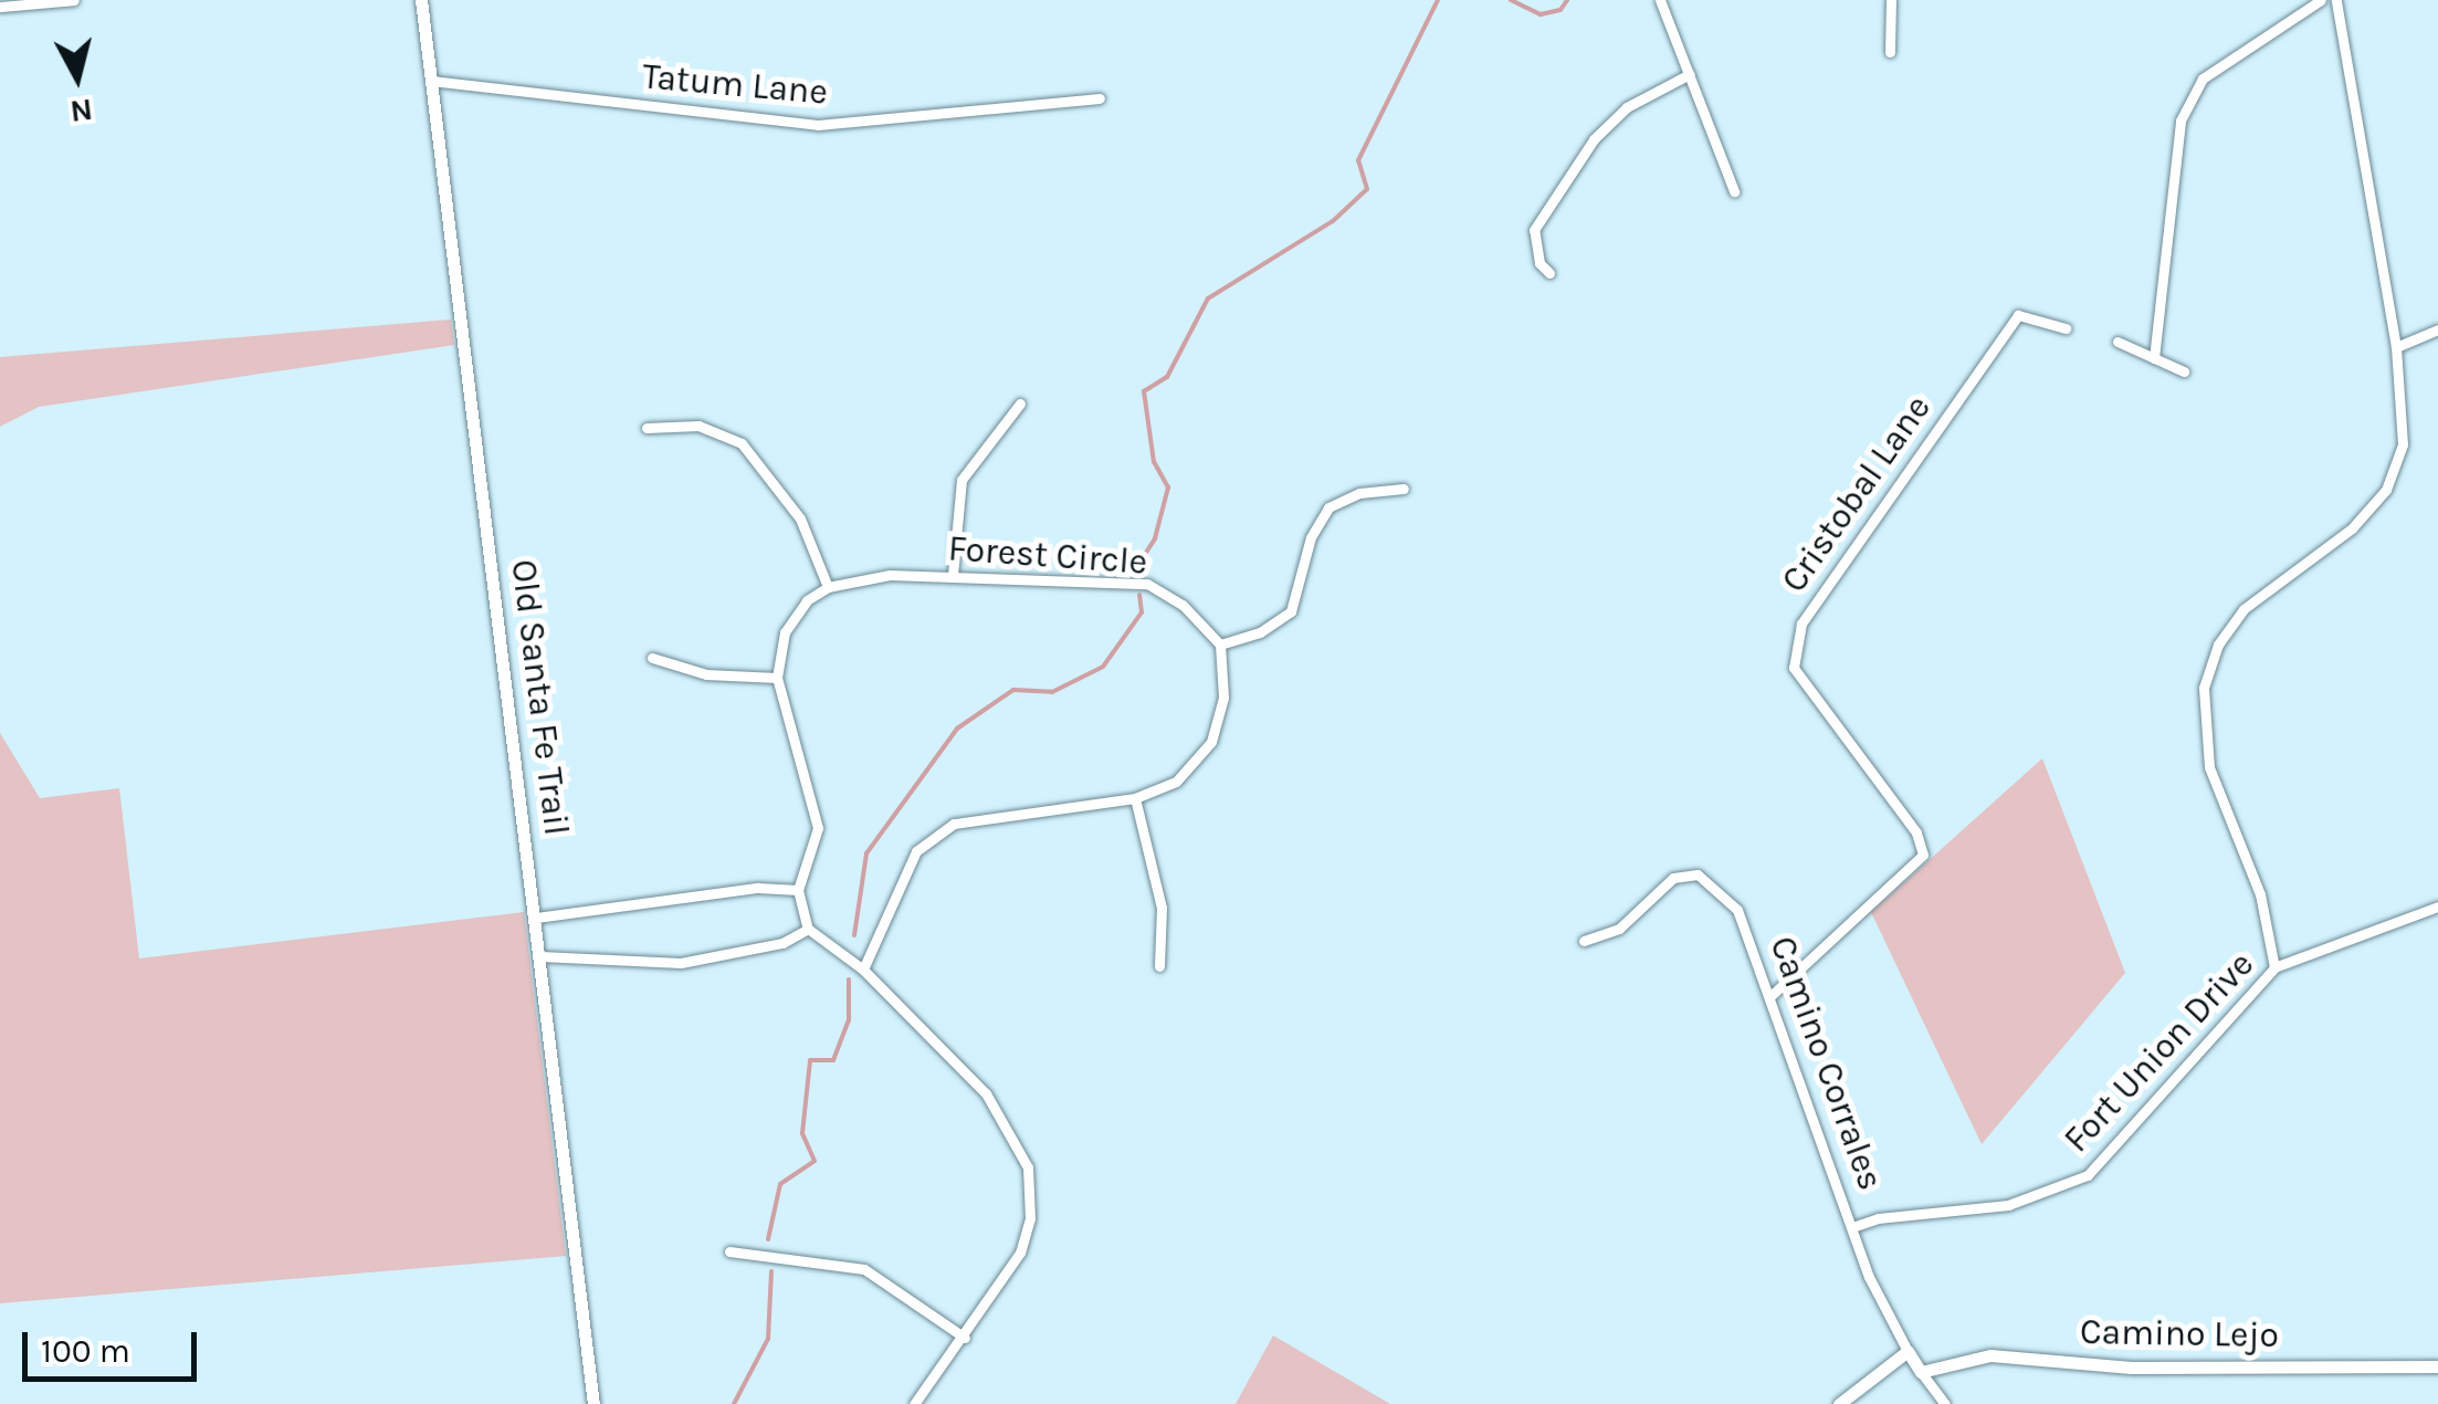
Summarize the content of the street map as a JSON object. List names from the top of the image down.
{
  "streets": {
    "street": [
      "Tatum Lane",
      "Cristobal Lane",
      "Forest Circle",
      "Old Santa Fe Trail",
      "Fort Union Drive",
      "Camino Corrales",
      "Camino Lejo"
    ]
  },
  "crossings": [
    ["Tatum Lane", "Old Santa Fe Trail"],
    ["Cristobal Lane", "Camino Corrales"],
    ["Fort Union Drive", "Camino Corrales"],
    ["Camino Corrales", "Camino Lejo"]
  ],
  "scale_bar": "100 m",
  "north": "bottom"
}
